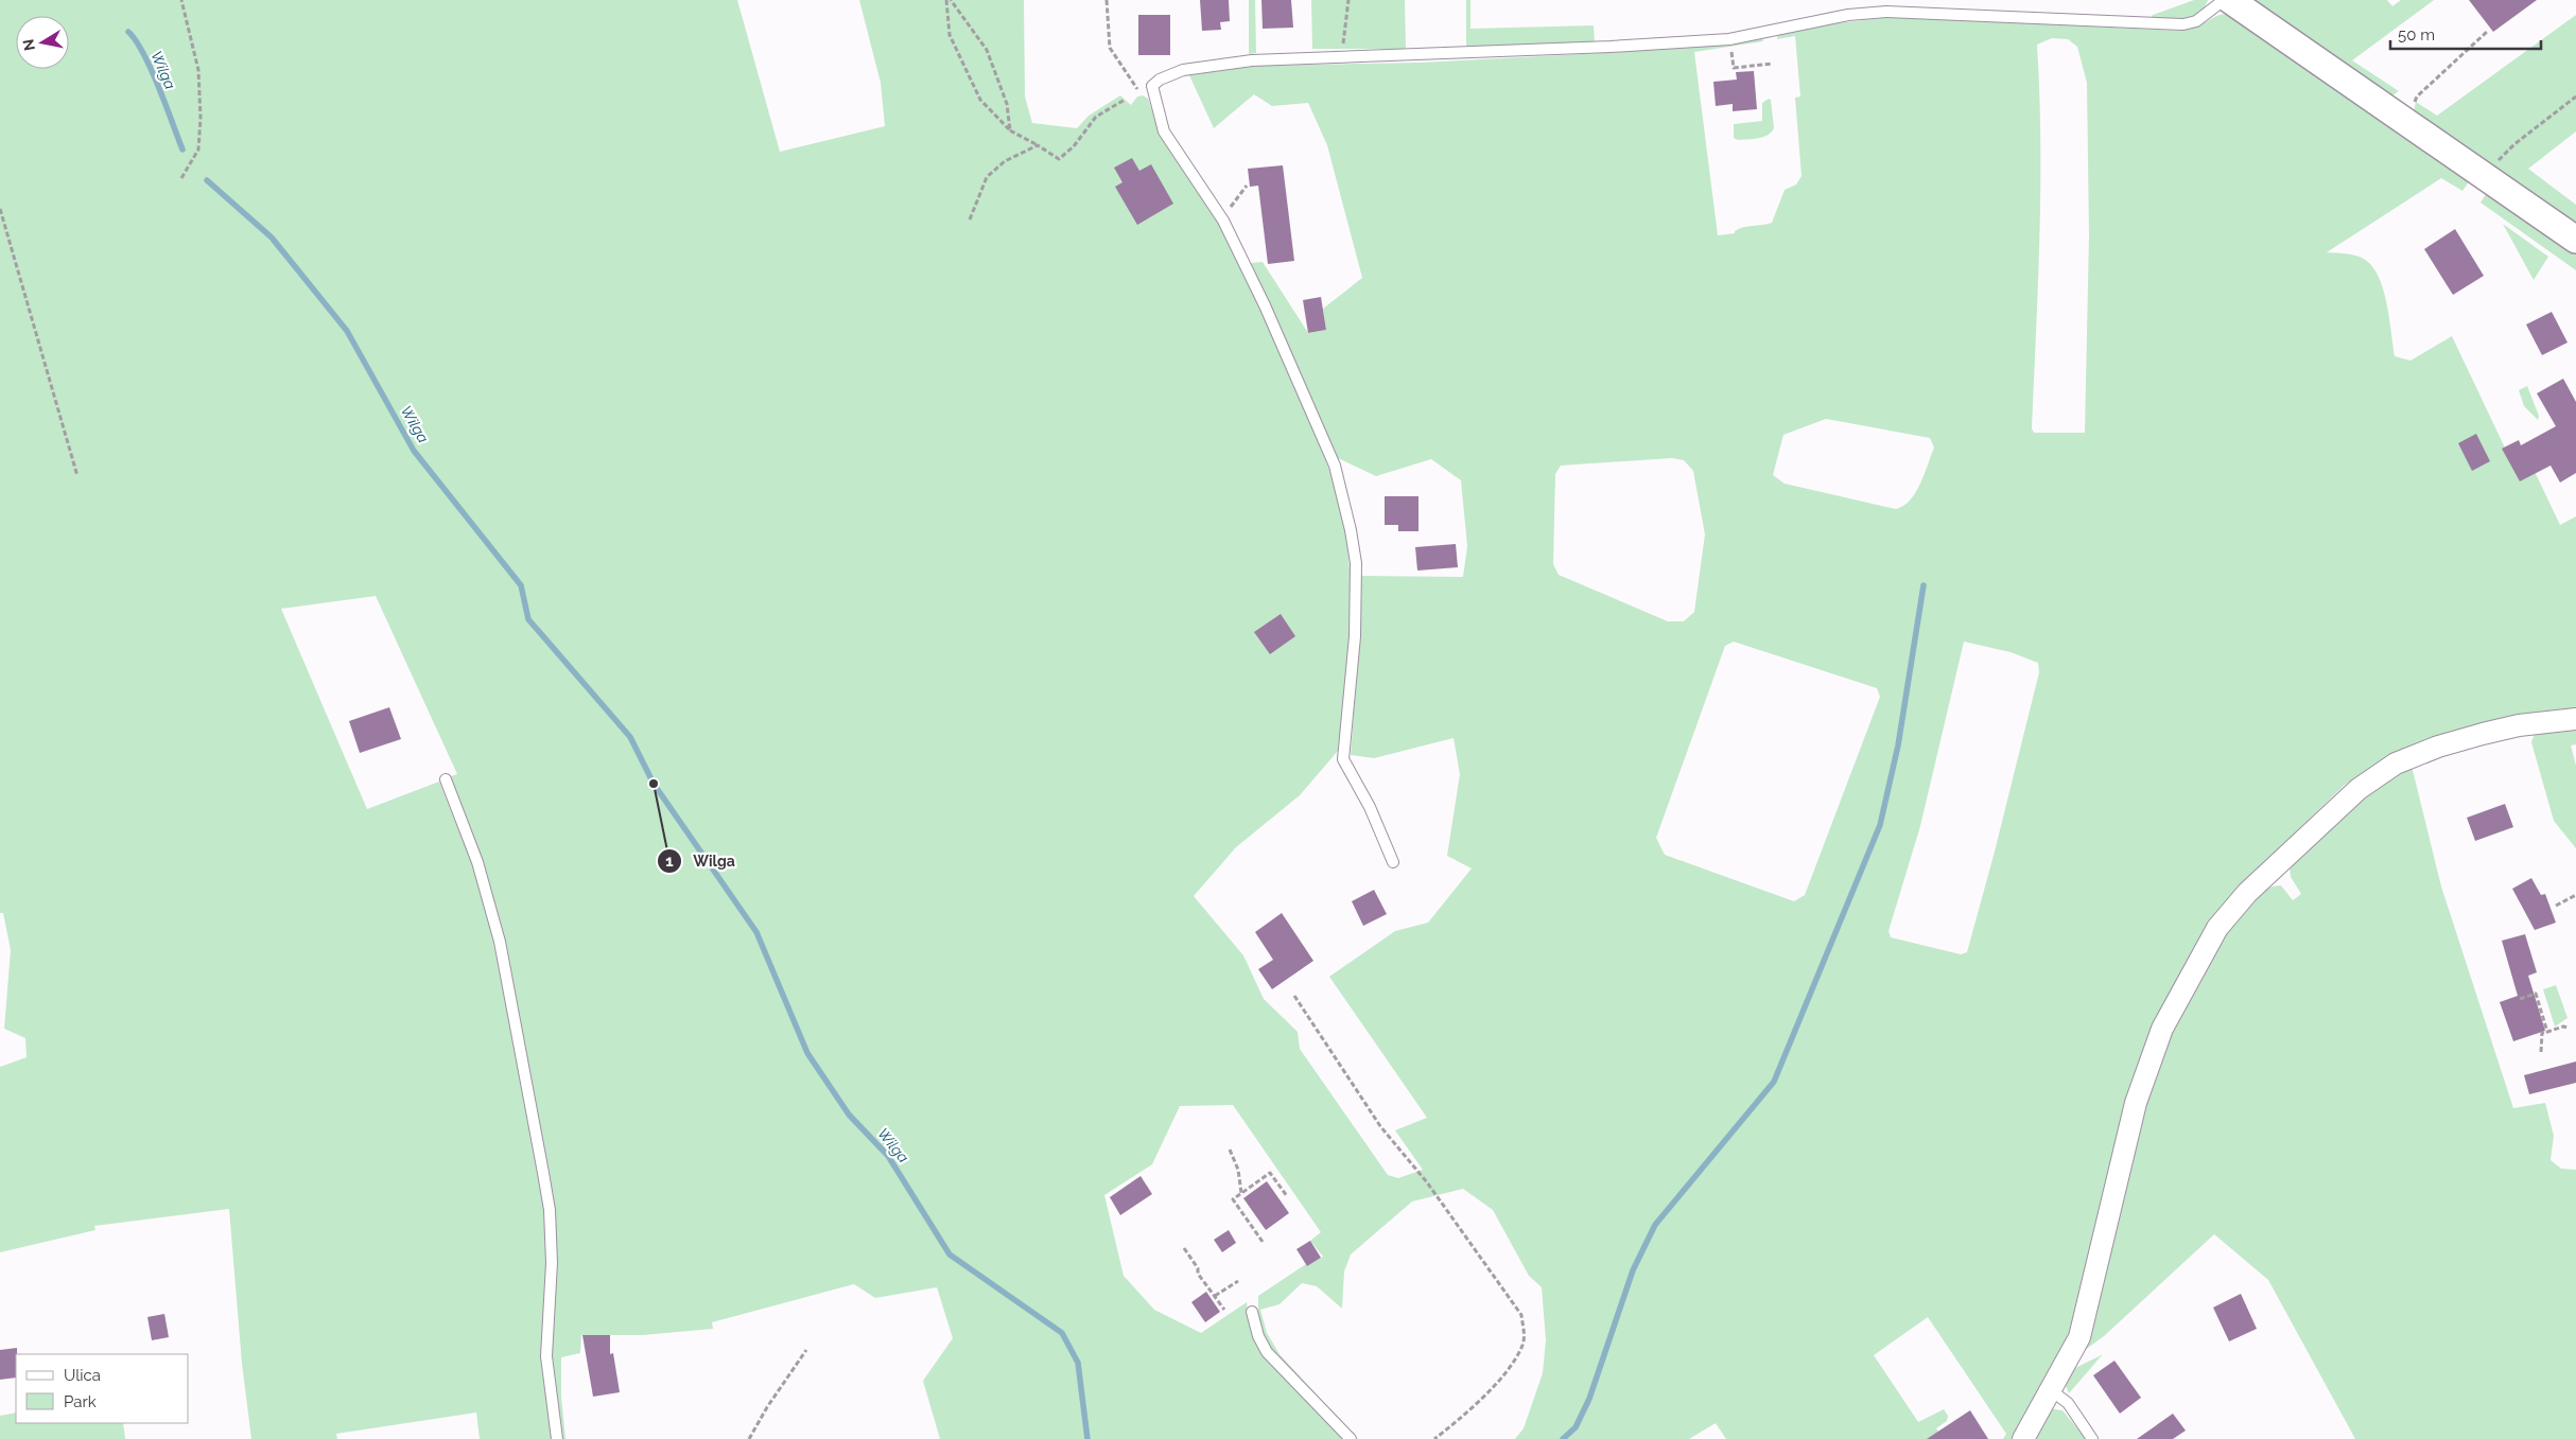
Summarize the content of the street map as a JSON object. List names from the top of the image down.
{
  "water": ["Wilga"],
  "places": ["Wilga"],
  "legend": ["Ulica", "Park"],
  "scale_bar": "50 m",
  "north": "left"
}
